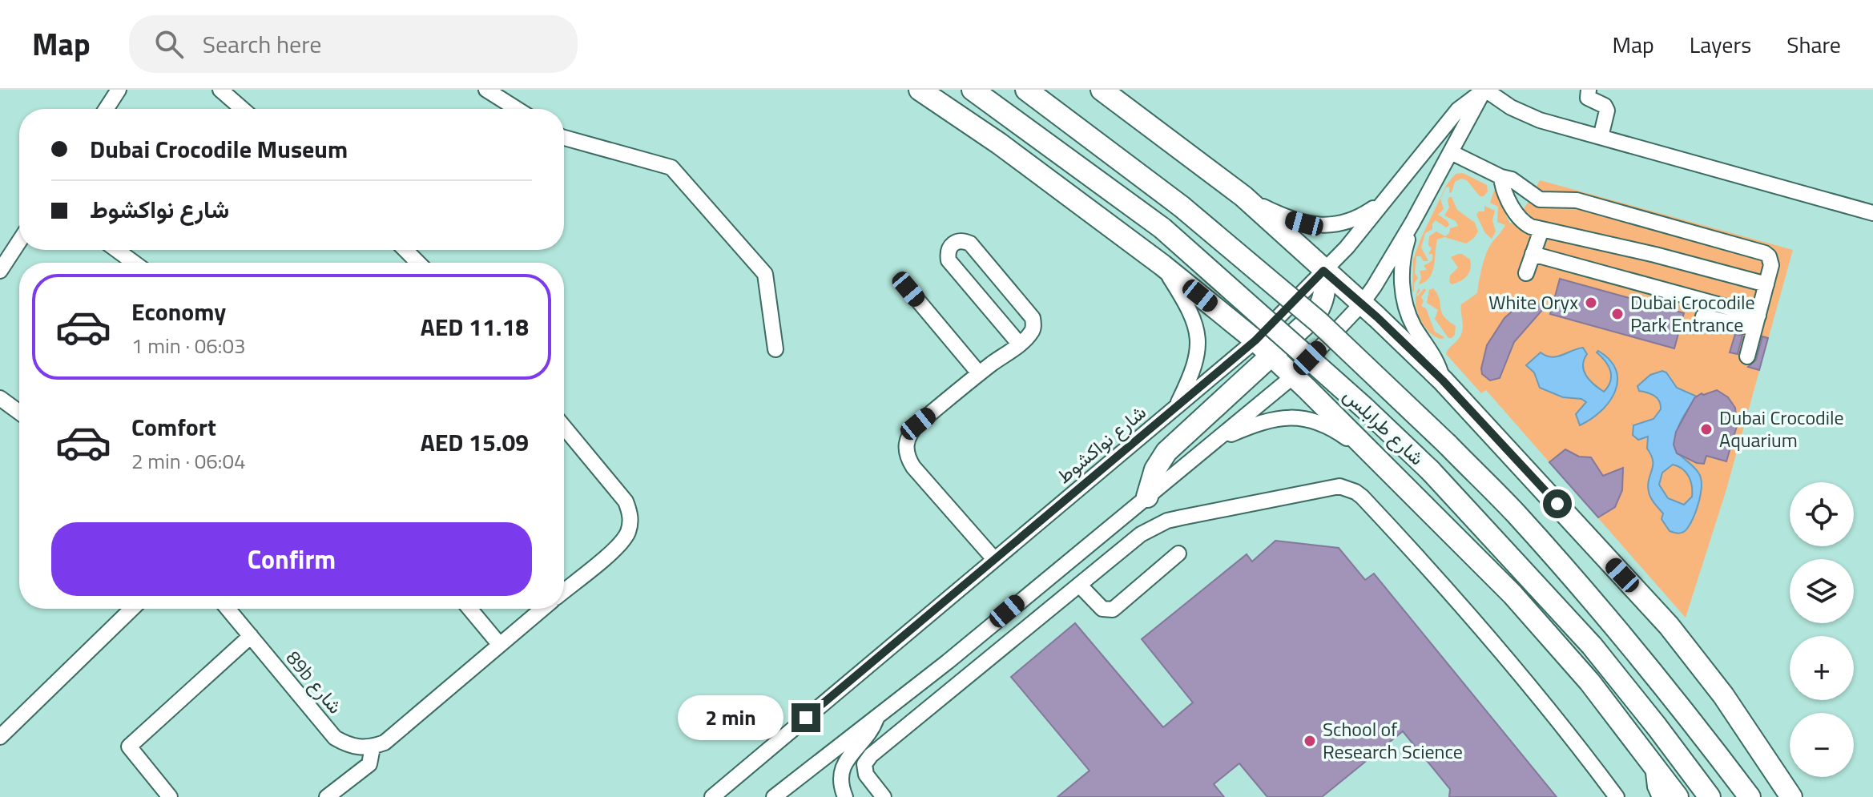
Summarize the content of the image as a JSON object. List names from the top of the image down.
{
  "streets": {
    "highway": ["شارع طرابلس"],
    "street": ["شارع نواكشوط", "89b شارع"]
  },
  "places": [
    "White Oryx",
    "Dubai Crocodile Park Entrance",
    "Dubai Crocodile Aquarium",
    "School of Research Science"
  ],
  "page": {
    "header": "Map",
    "search": "Search here",
    "nav": ["Map", "Layers", "Share"],
    "banner": ["Dubai Crocodile Museum", "شارع نواكشوط"],
    "list": [
      {
        "name": "Economy",
        "note": "1 min · 06:03",
        "value": "AED 11.18"
      },
      {
        "name": "Comfort",
        "note": "2 min · 06:04",
        "value": "AED 15.09"
      }
    ],
    "map_buttons": ["+", "−"],
    "buttons": "Confirm",
    "bubble": "2 min"
  }
}
